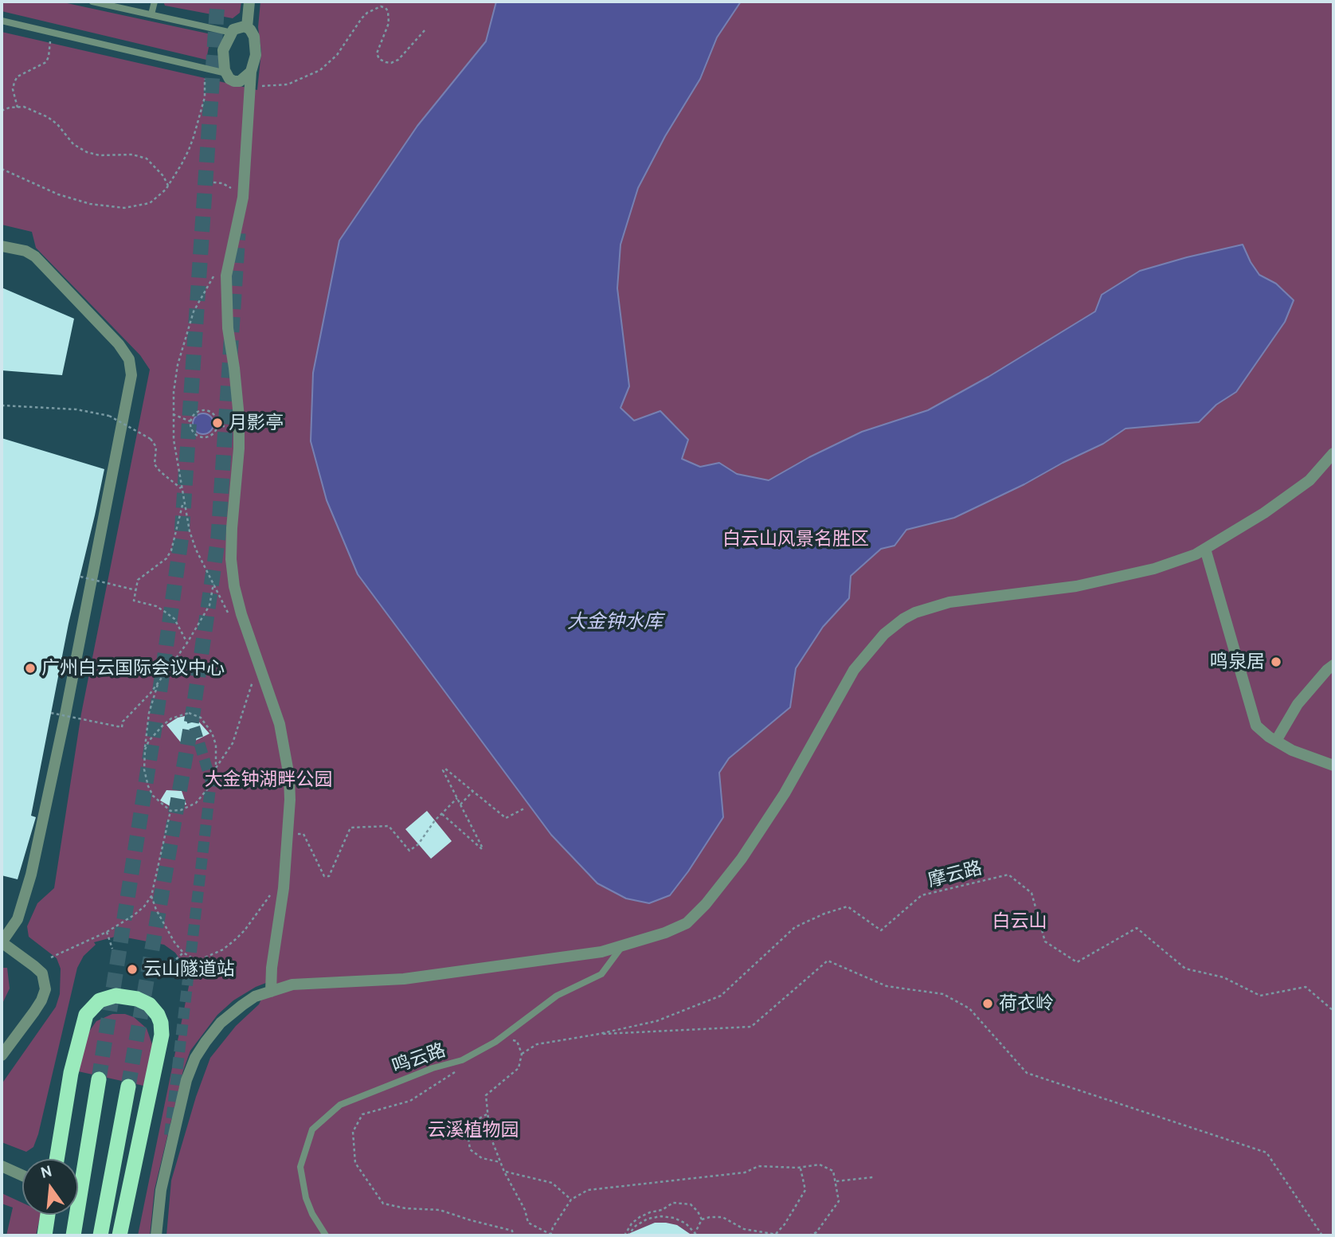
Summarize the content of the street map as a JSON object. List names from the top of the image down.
{
  "streets": {
    "lane": ["鸣云路"],
    "path": ["摩云路"]
  },
  "water": ["大金钟水库"],
  "parks": [
    "白云山风景名胜区",
    "大金钟湖畔公园",
    "白云山",
    "云溪植物园"
  ],
  "places": [
    "月影亭",
    "鸣泉居",
    "广州白云国际会议中心",
    "云山隧道站",
    "荷衣岭"
  ],
  "north": "top"
}
